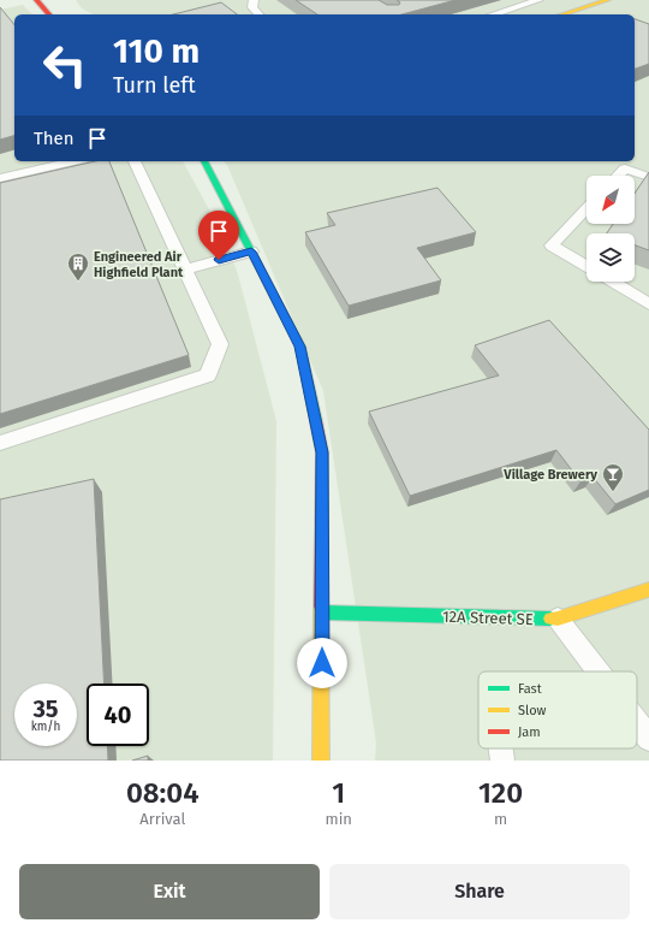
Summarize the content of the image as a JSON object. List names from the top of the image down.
{
  "streets": {
    "street": ["12A Street SE"]
  },
  "places": {
    "building": ["Engineered Air Highfield Plant"],
    "bar": ["Village Brewery"]
  },
  "legend": ["Fast", "Slow", "Jam"],
  "north": "bottom left",
  "page": {
    "turn": ["110 m", "Turn left"],
    "then": "Then",
    "speed": "35 km/h",
    "limit": "40",
    "eta": [
      "08:04",
      "Arrival",
      "1",
      "min",
      "120",
      "m"
    ],
    "buttons": ["Exit", "Share"]
  }
}
